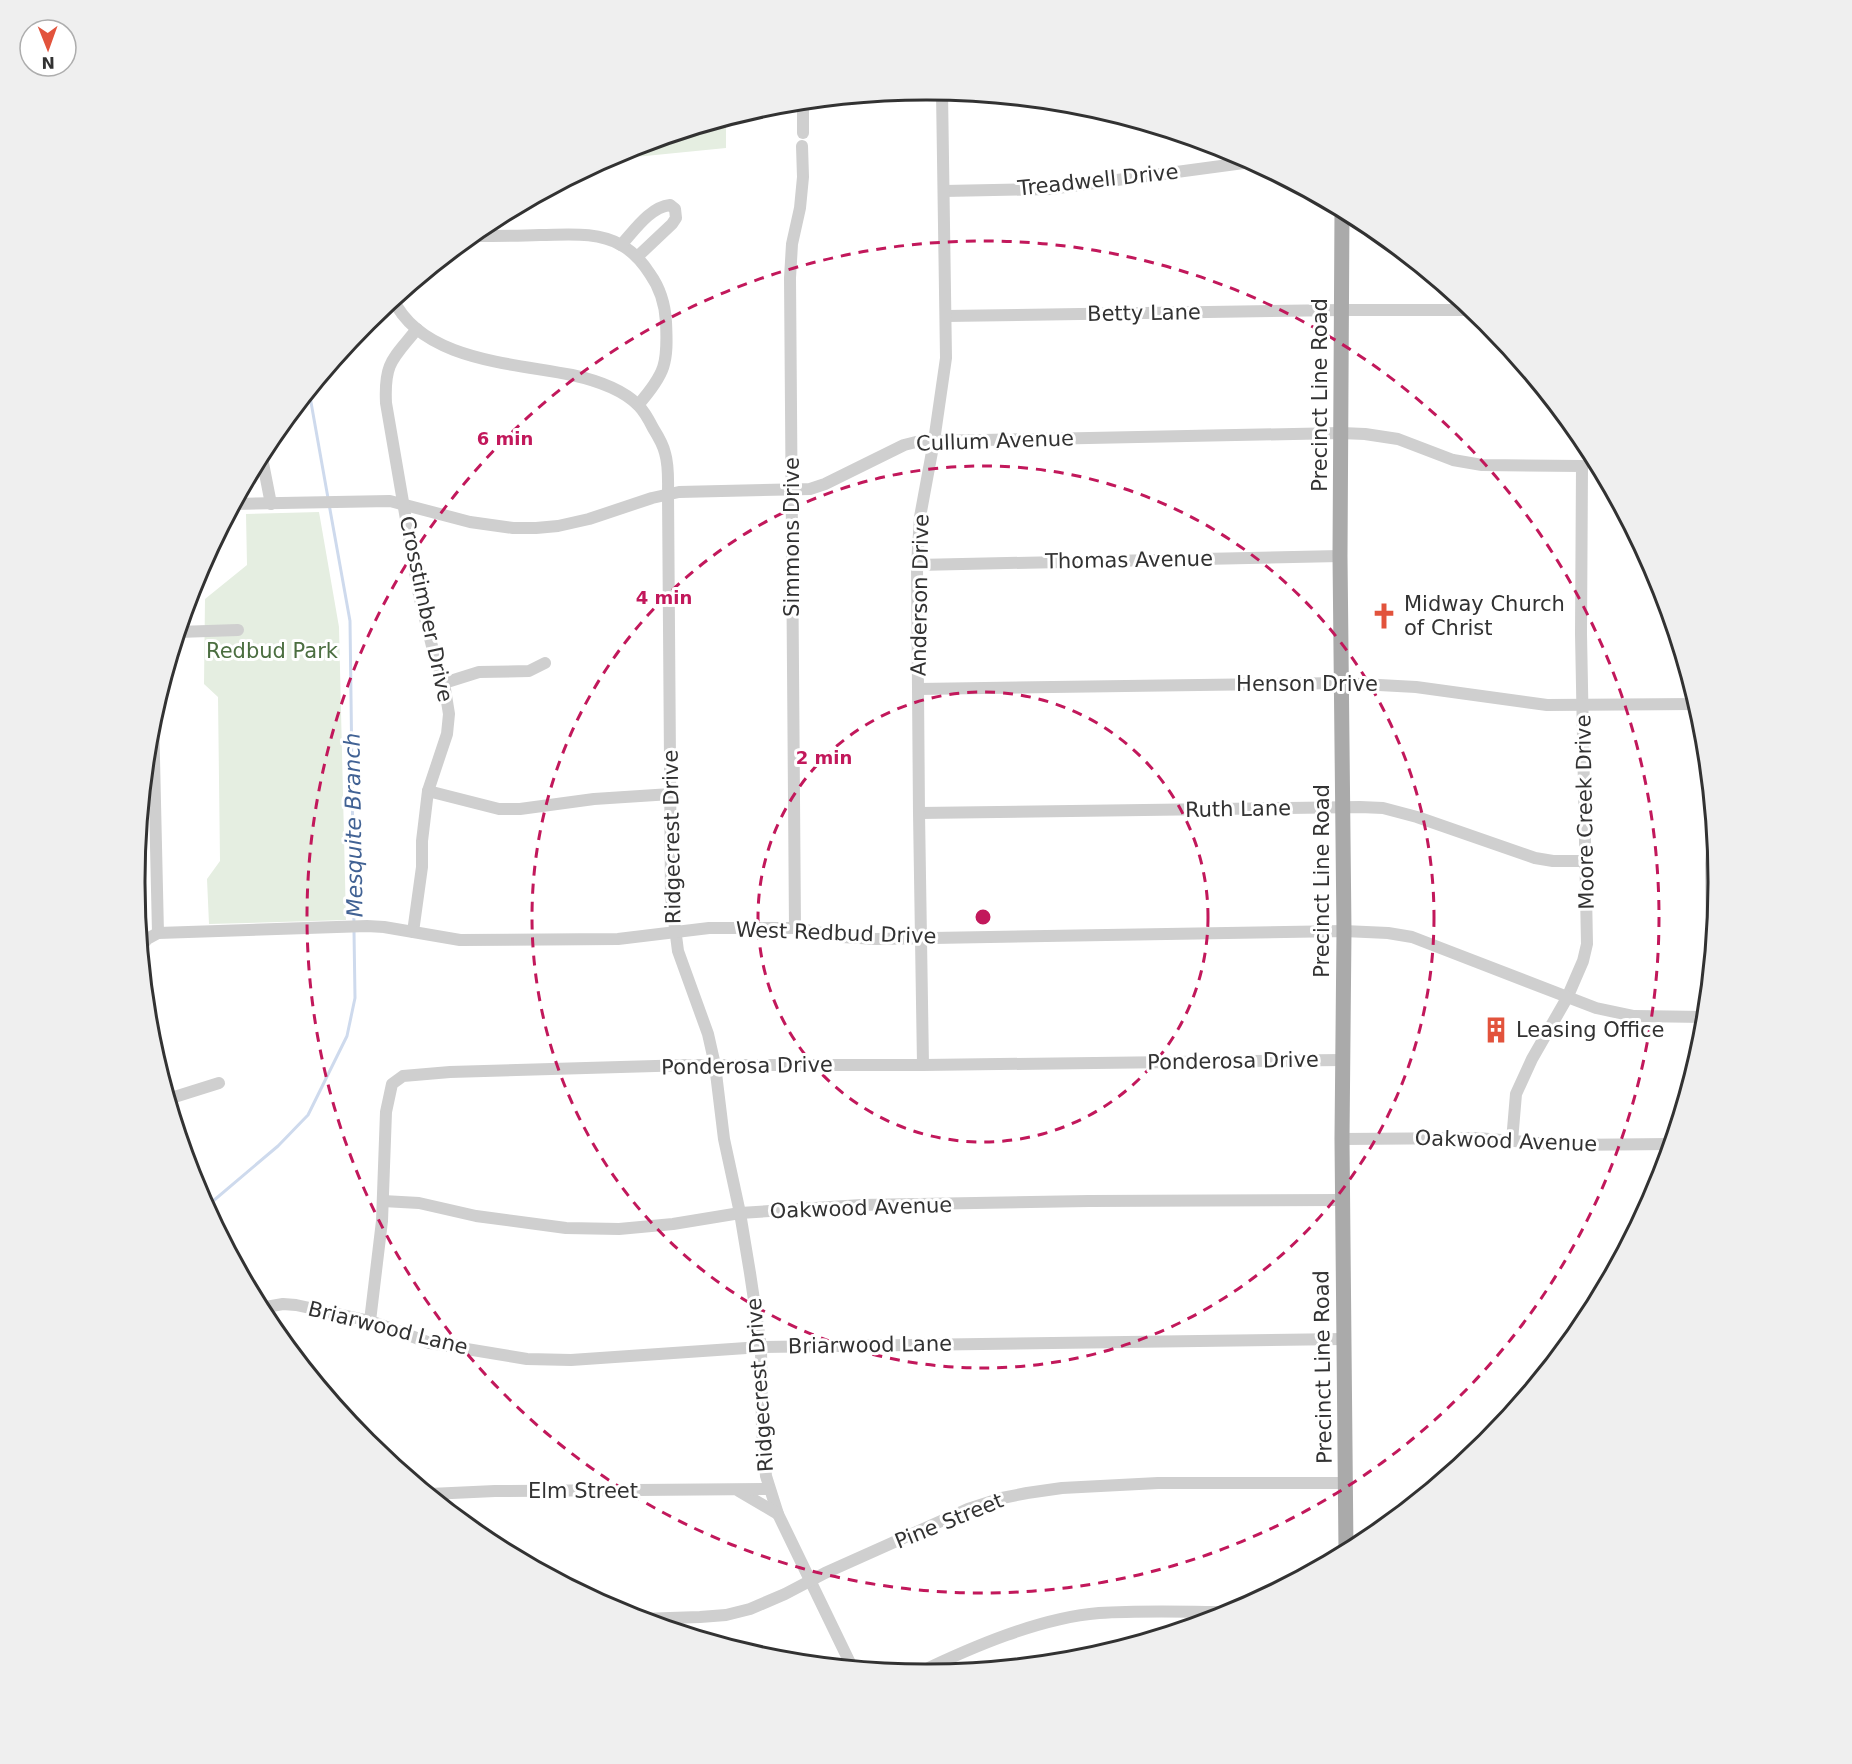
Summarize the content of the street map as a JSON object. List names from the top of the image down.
{
  "streets": {
    "main road": ["Precinct Line Road"],
    "street": [
      "Treadwell Drive",
      "Betty Lane",
      "Cullum Avenue",
      "Simmons Drive",
      "Thomas Avenue",
      "Anderson Drive",
      "Crosstimber Drive",
      "Henson Drive",
      "Ruth Lane",
      "Moore Creek Drive",
      "Ridgecrest Drive",
      "West Redbud Drive",
      "Ponderosa Drive",
      "Oakwood Avenue",
      "Briarwood Lane",
      "Elm Street",
      "Pine Street"
    ]
  },
  "crossings": [
    ["Treadwell Drive", "Anderson Drive"],
    ["Betty Lane", "Precinct Line Road"],
    ["Betty Lane", "Anderson Drive"],
    ["Precinct Line Road", "Cullum Avenue"],
    ["Precinct Line Road", "Thomas Avenue"],
    ["Precinct Line Road", "Henson Drive"],
    ["Precinct Line Road", "Ruth Lane"],
    ["Precinct Line Road", "West Redbud Drive"],
    ["Precinct Line Road", "Ponderosa Drive"],
    ["Precinct Line Road", "Oakwood Avenue"],
    ["Precinct Line Road", "Briarwood Lane"],
    ["Precinct Line Road", "Pine Street"],
    ["Cullum Avenue", "Simmons Drive"],
    ["Cullum Avenue", "Anderson Drive"],
    ["Cullum Avenue", "Crosstimber Drive"],
    ["Cullum Avenue", "Moore Creek Drive"],
    ["Cullum Avenue", "Ridgecrest Drive"],
    ["Simmons Drive", "West Redbud Drive"],
    ["Thomas Avenue", "Anderson Drive"],
    ["Anderson Drive", "Henson Drive"],
    ["Anderson Drive", "Ruth Lane"],
    ["Anderson Drive", "West Redbud Drive"],
    ["Anderson Drive", "Ponderosa Drive"],
    ["Crosstimber Drive", "Ridgecrest Drive"],
    ["Crosstimber Drive", "West Redbud Drive"],
    ["Henson Drive", "Moore Creek Drive"],
    ["Ruth Lane", "Moore Creek Drive"],
    ["Moore Creek Drive", "West Redbud Drive"],
    ["Moore Creek Drive", "Oakwood Avenue"],
    ["Ridgecrest Drive", "West Redbud Drive"],
    ["Ridgecrest Drive", "Ponderosa Drive"],
    ["Ridgecrest Drive", "Oakwood Avenue"],
    ["Ridgecrest Drive", "Briarwood Lane"],
    ["Ridgecrest Drive", "Elm Street"],
    ["Ridgecrest Drive", "Pine Street"],
    ["Ponderosa Drive", "Oakwood Avenue"],
    ["Ponderosa Drive", "Briarwood Lane"]
  ],
  "water": ["Mesquite Branch"],
  "parks": ["Redbud Park"],
  "places": {
    "church": ["Midway Church of Christ"],
    "building": ["Leasing Office"]
  },
  "north": "bottom",
  "rings": ["6 min", "4 min", "2 min"]
}
